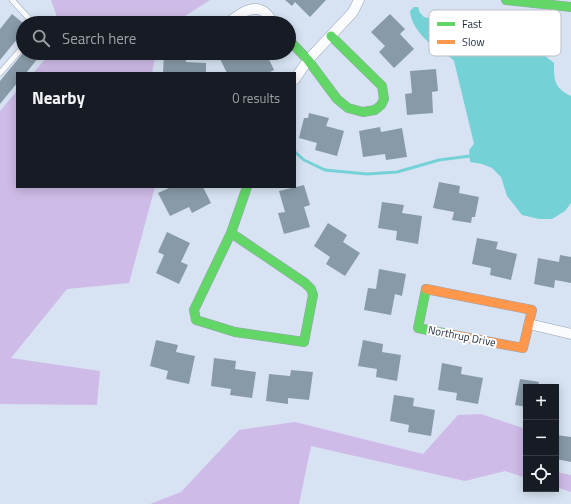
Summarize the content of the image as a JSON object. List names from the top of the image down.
{
  "streets": {
    "street": ["Northrup Drive"]
  },
  "legend": ["Fast", "Slow"],
  "page": {
    "search": "Search here",
    "heading": ["Nearby", "0 results"],
    "map_buttons": ["+", "−"]
  }
}
